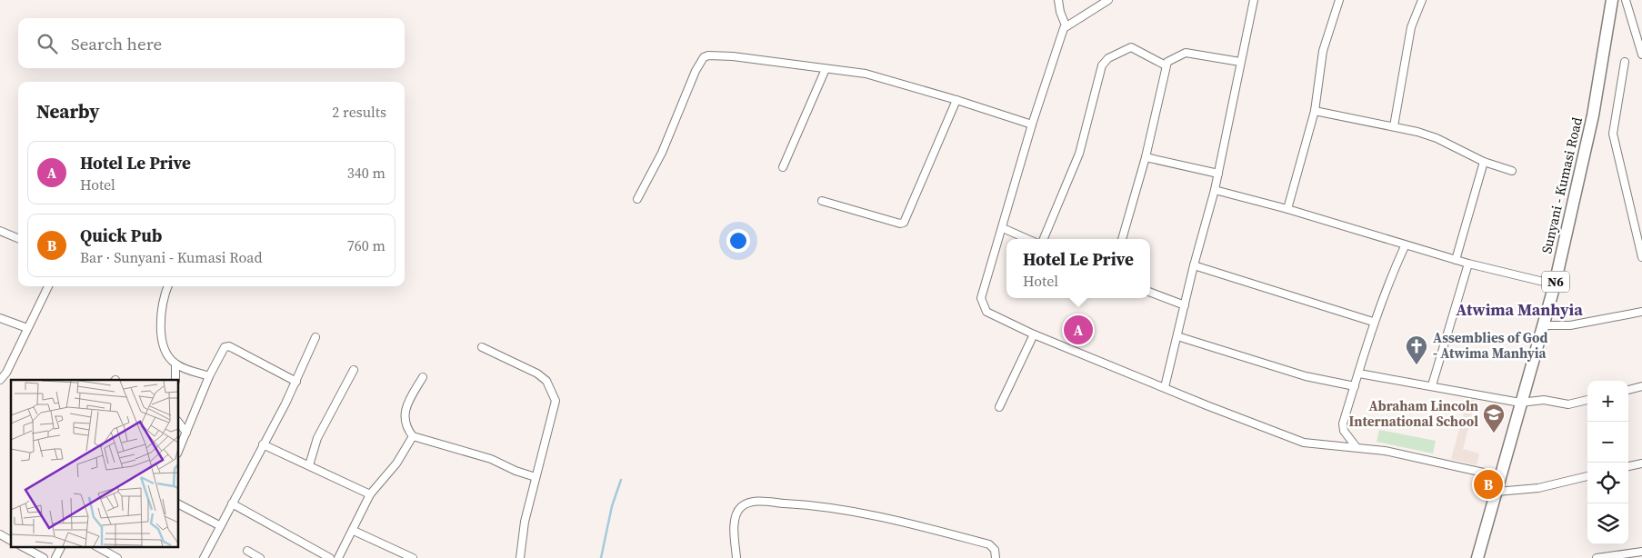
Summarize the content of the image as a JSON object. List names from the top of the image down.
{
  "streets": {
    "main road": ["Sunyani - Kumasi Road", "N6"]
  },
  "districts": ["Atwima Manhyia"],
  "places": {
    "church": ["Assemblies of God - Atwima Manhyia"],
    "school or university": ["Abraham Lincoln International School"]
  },
  "page": {
    "search": "Search here",
    "heading": ["Nearby", "2 results"],
    "list": [
      {
        "mark": "A",
        "name": "Hotel Le Prive",
        "note": "Hotel",
        "value": "340 m"
      },
      {
        "mark": "B",
        "name": "Quick Pub",
        "note": "Bar · Sunyani - Kumasi Road",
        "value": "760 m"
      }
    ],
    "popup": ["Hotel Le Prive", "Hotel"],
    "pins": ["A", "B"],
    "map_buttons": ["+", "−"]
  }
}
